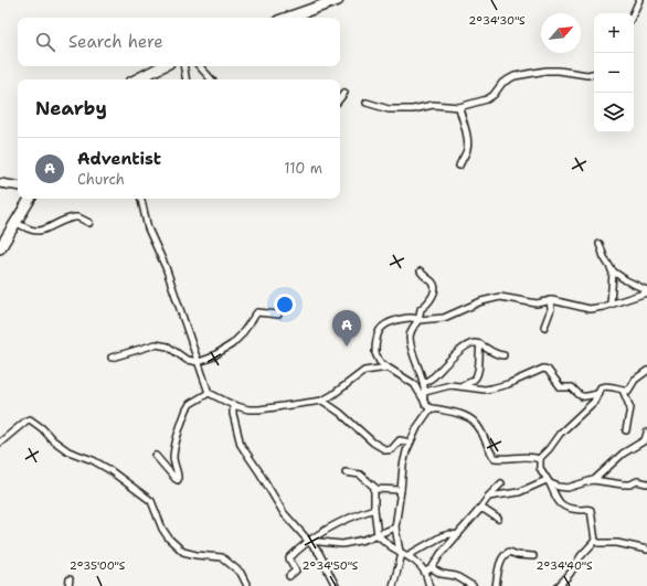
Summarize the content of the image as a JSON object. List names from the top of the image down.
{
  "north": "top right",
  "page": {
    "map_buttons": ["+", "−"],
    "search": "Search here",
    "heading": "Nearby",
    "list": [
      {
        "mark": "A",
        "name": "Adventist",
        "note": "Church",
        "value": "110 m"
      }
    ],
    "pins": "A"
  },
  "coordinates": [
    "2°34'30\"S",
    "2°35'00\"S",
    "2°34'50\"S",
    "2°34'40\"S"
  ]
}
